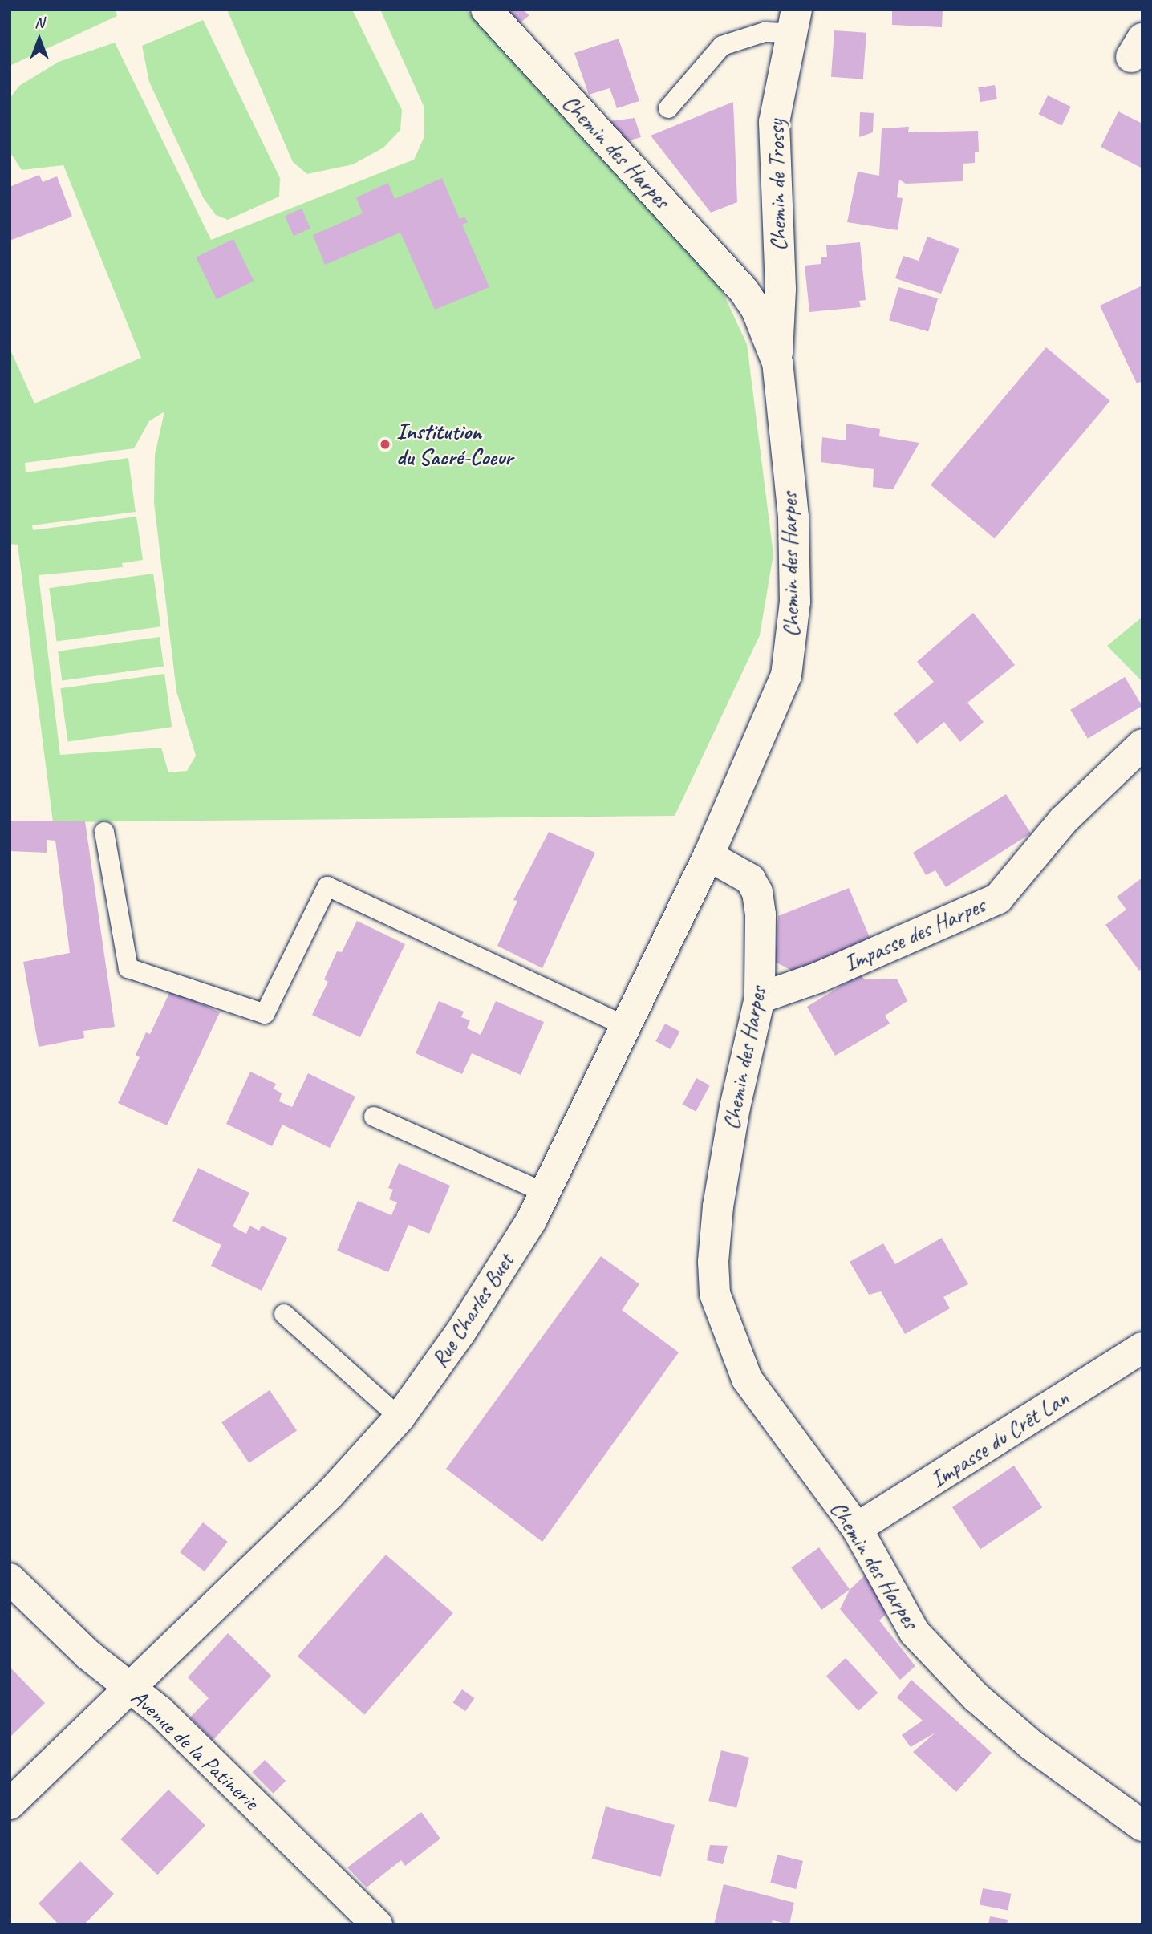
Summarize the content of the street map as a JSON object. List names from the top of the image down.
{
  "streets": {
    "street": [
      "Chemin des Harpes",
      "Chemin de Trossy",
      "Impasse des Harpes",
      "Rue Charles Buet",
      "Impasse du Crêt Lan",
      "Avenue de la Patinerie"
    ]
  },
  "crossings": [
    ["Chemin des Harpes", "Chemin de Trossy"],
    ["Chemin des Harpes", "Impasse des Harpes"],
    ["Chemin des Harpes", "Rue Charles Buet"],
    ["Chemin des Harpes", "Impasse du Crêt Lan"],
    ["Rue Charles Buet", "Avenue de la Patinerie"]
  ],
  "places": ["Institution du Sacré-Coeur"],
  "north": "top"
}
